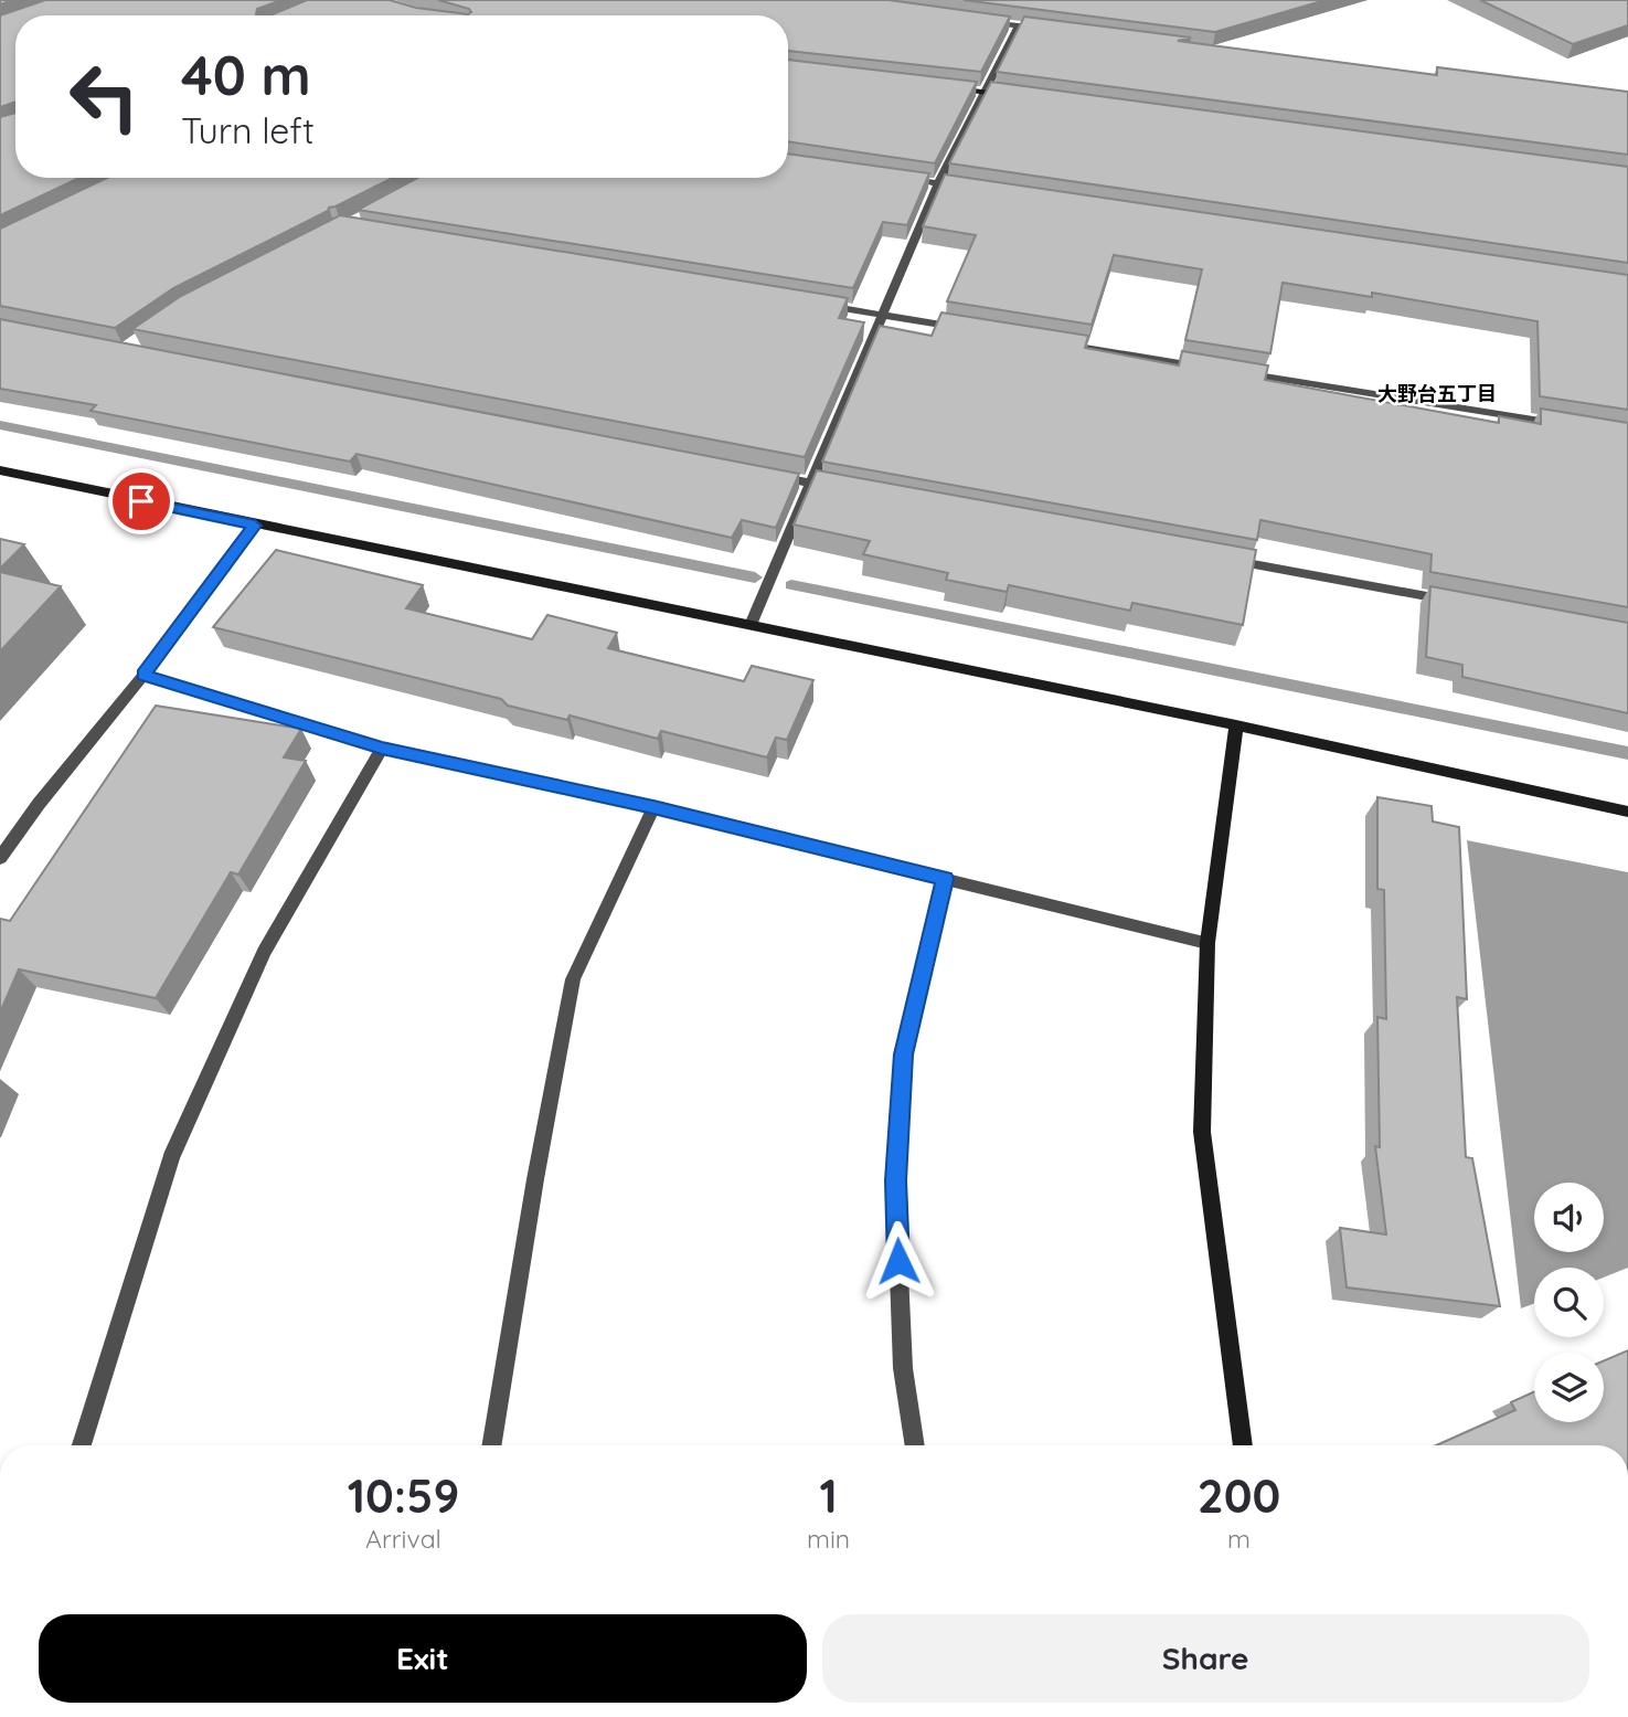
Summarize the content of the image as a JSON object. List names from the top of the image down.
{
  "districts": ["大野台五丁目"],
  "page": {
    "turn": ["40 m", "Turn left"],
    "eta": [
      "10:59",
      "Arrival",
      "1",
      "min",
      "200",
      "m"
    ],
    "buttons": ["Exit", "Share"]
  }
}
